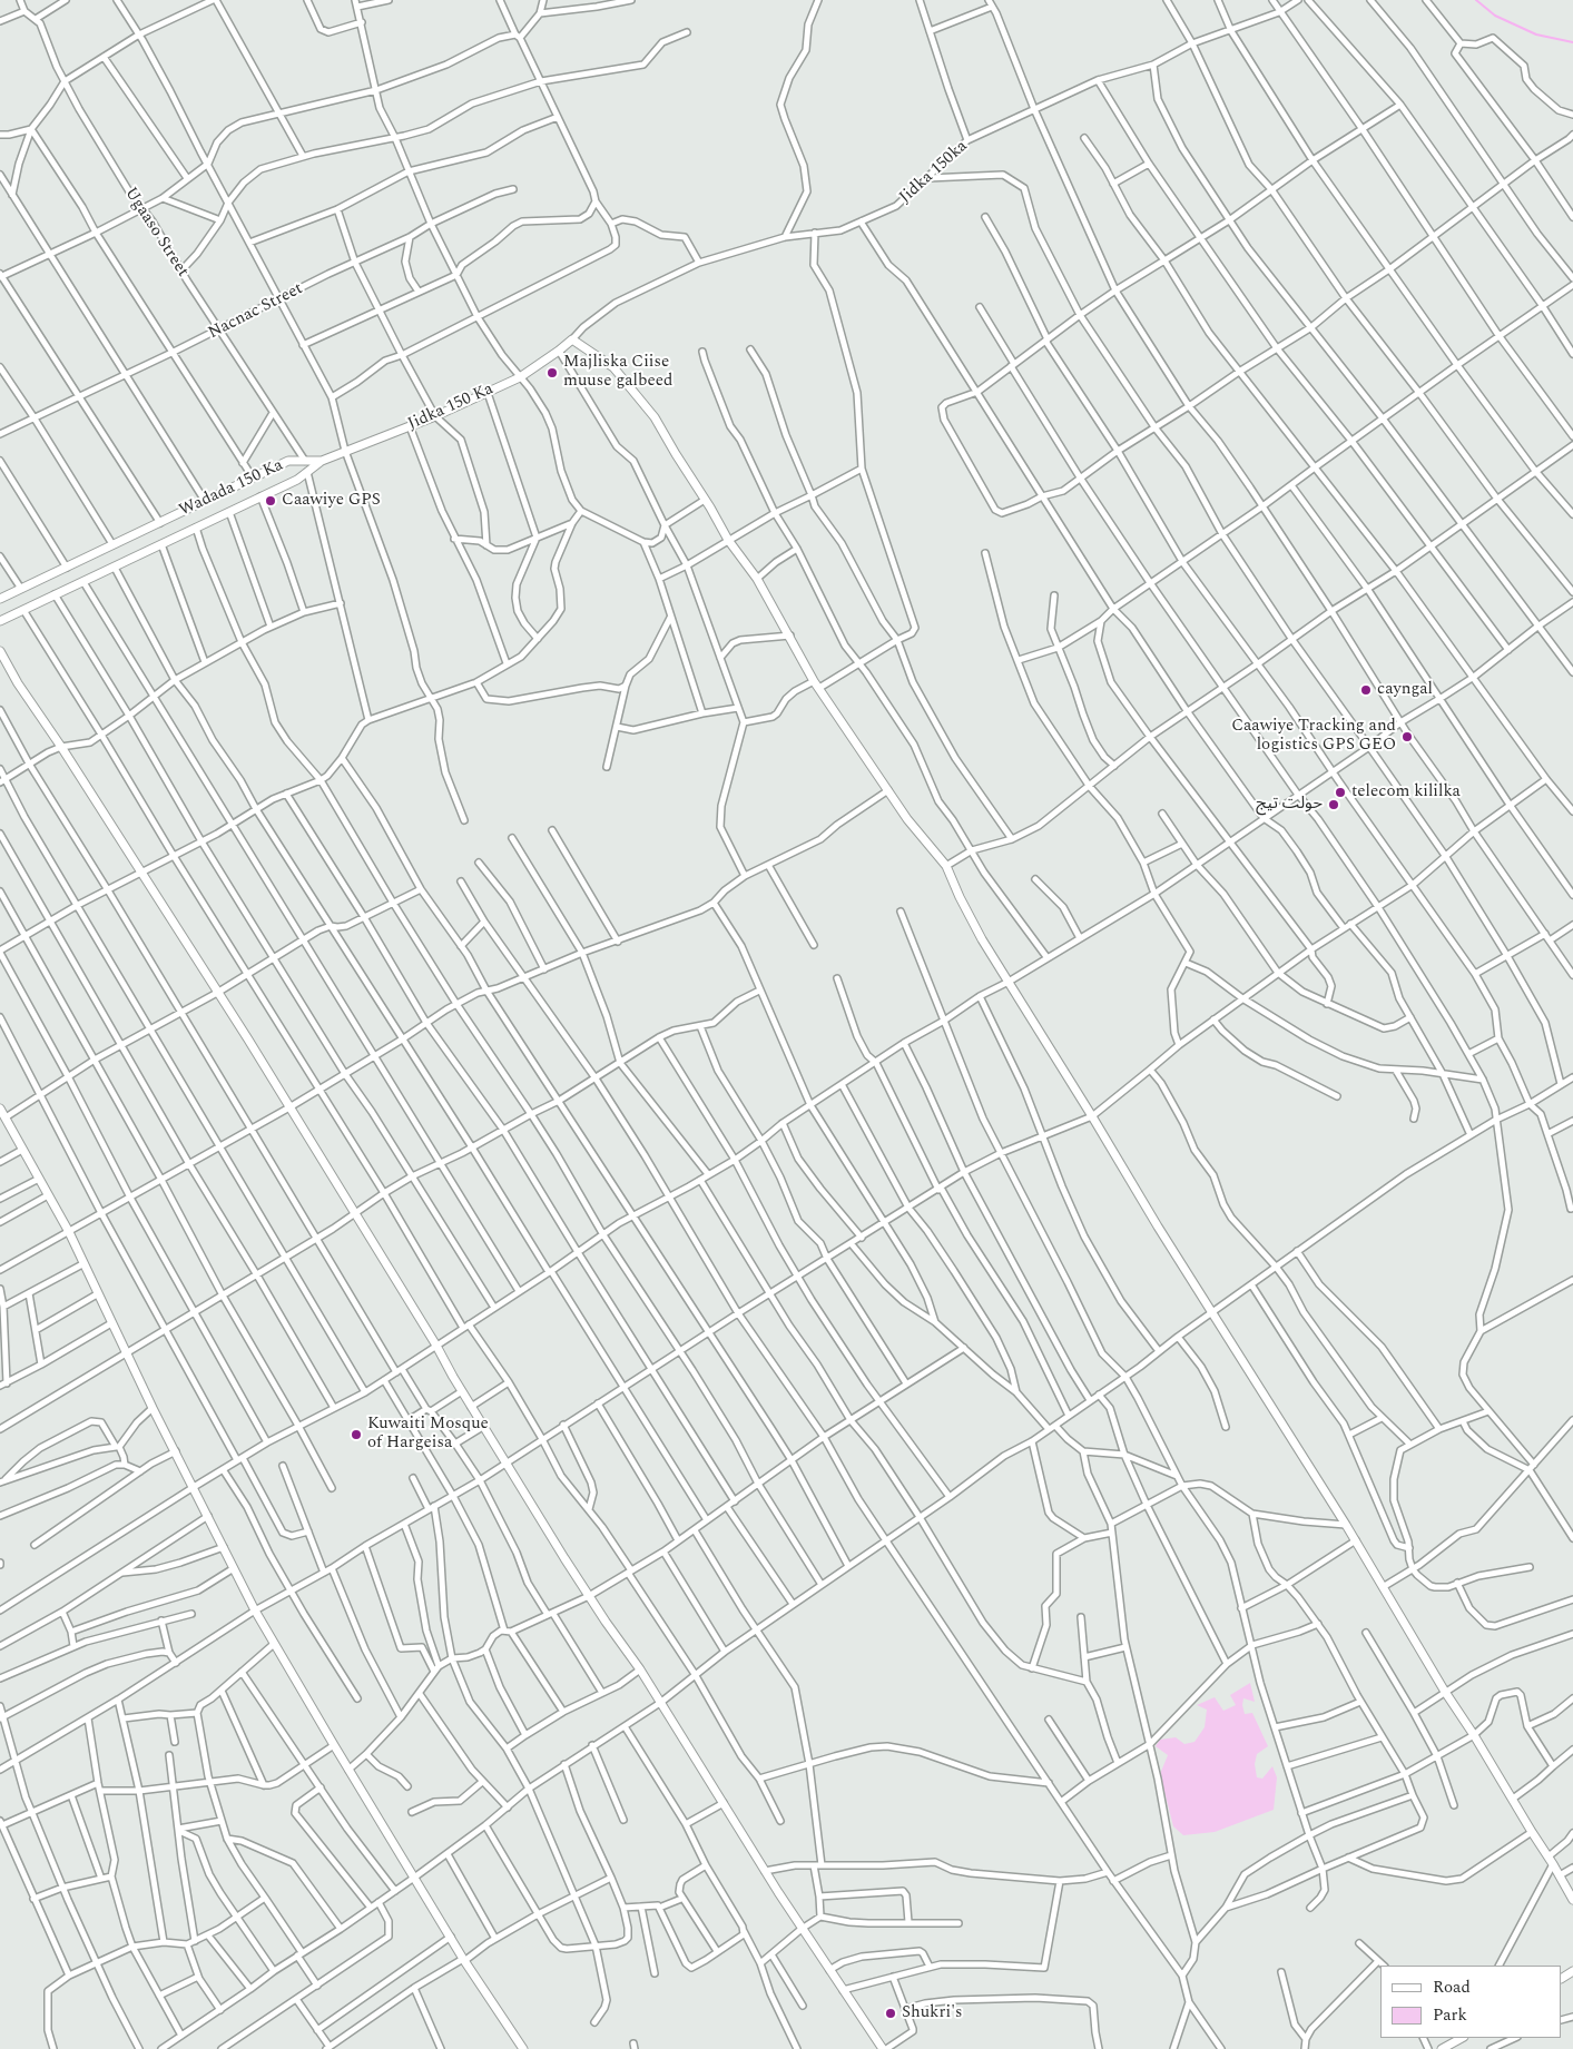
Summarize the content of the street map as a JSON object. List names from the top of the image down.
{
  "streets": {
    "street": [
      "Jidka 150ka",
      "Ugaaso Street",
      "Nacnac Street",
      "Jidka 150 Ka",
      "Wadada 150 Ka"
    ]
  },
  "crossings": [
    ["Jidka 150ka", "Jidka 150 Ka"],
    ["Ugaaso Street", "Nacnac Street"],
    ["Ugaaso Street", "Wadada 150 Ka"],
    ["Jidka 150 Ka", "Wadada 150 Ka"]
  ],
  "places": [
    "Majliska Ciise muuse galbeed",
    "Caawiye GPS",
    "cayngal",
    "Caawiye Tracking and logistics GPS GEO",
    "telecom kililka",
    "حولت تيج",
    "Kuwaiti Mosque of Hargeisa",
    "Shukri's"
  ],
  "legend": ["Road", "Park"]
}
